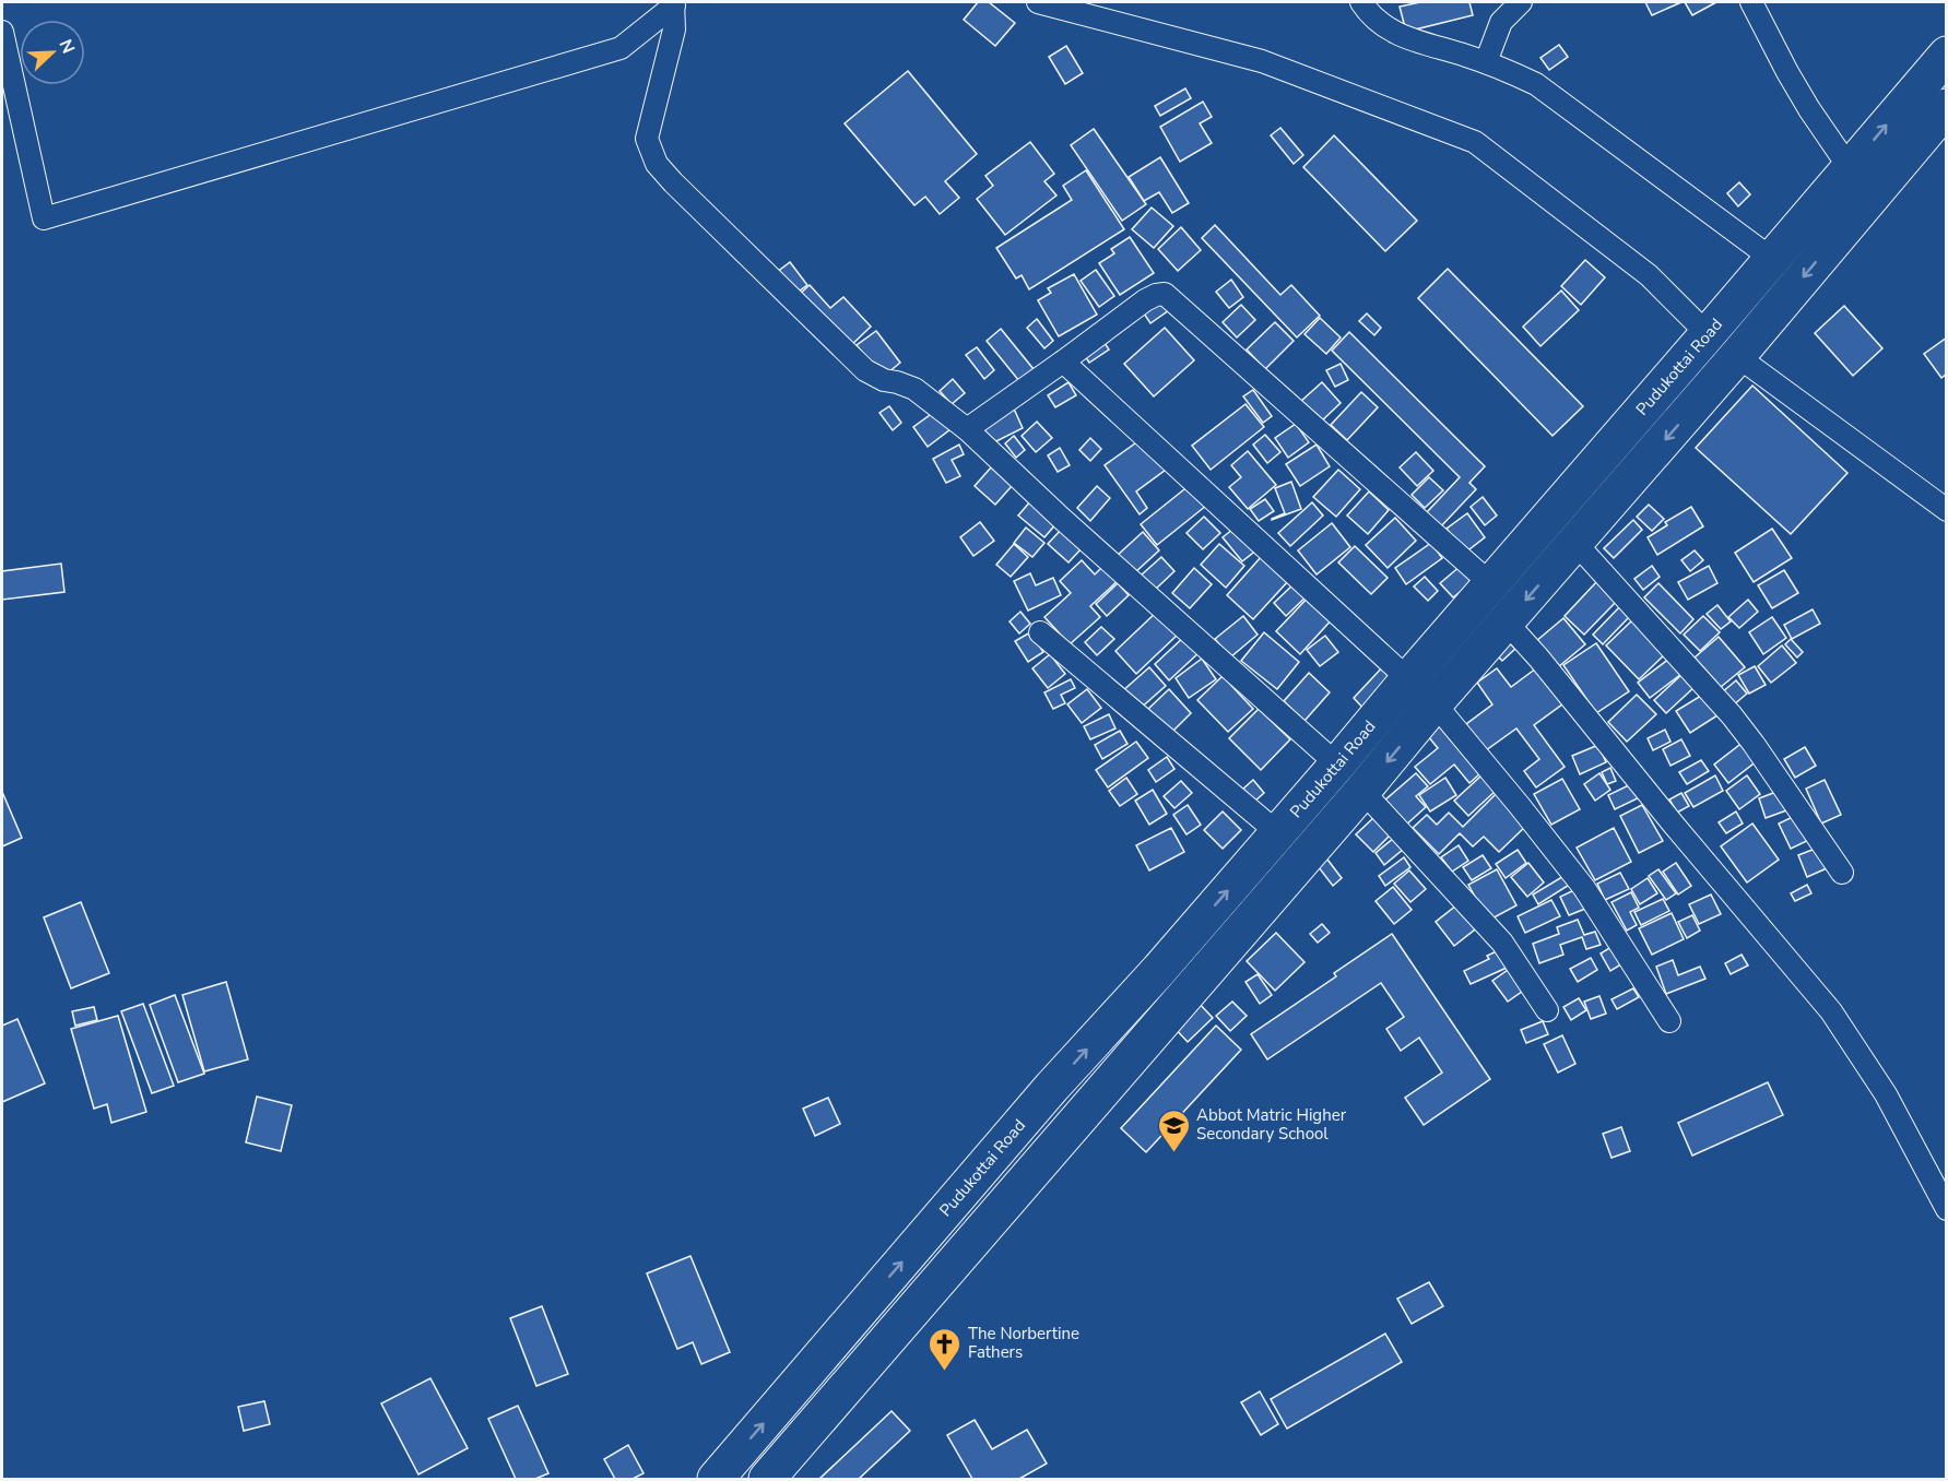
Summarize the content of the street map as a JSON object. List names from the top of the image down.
{
  "streets": {
    "highway": ["Pudukottai Road"]
  },
  "places": {
    "school or university": ["Abbot Matric Higher Secondary School"],
    "church": ["The Norbertine Fathers"]
  },
  "north": "top right"
}
